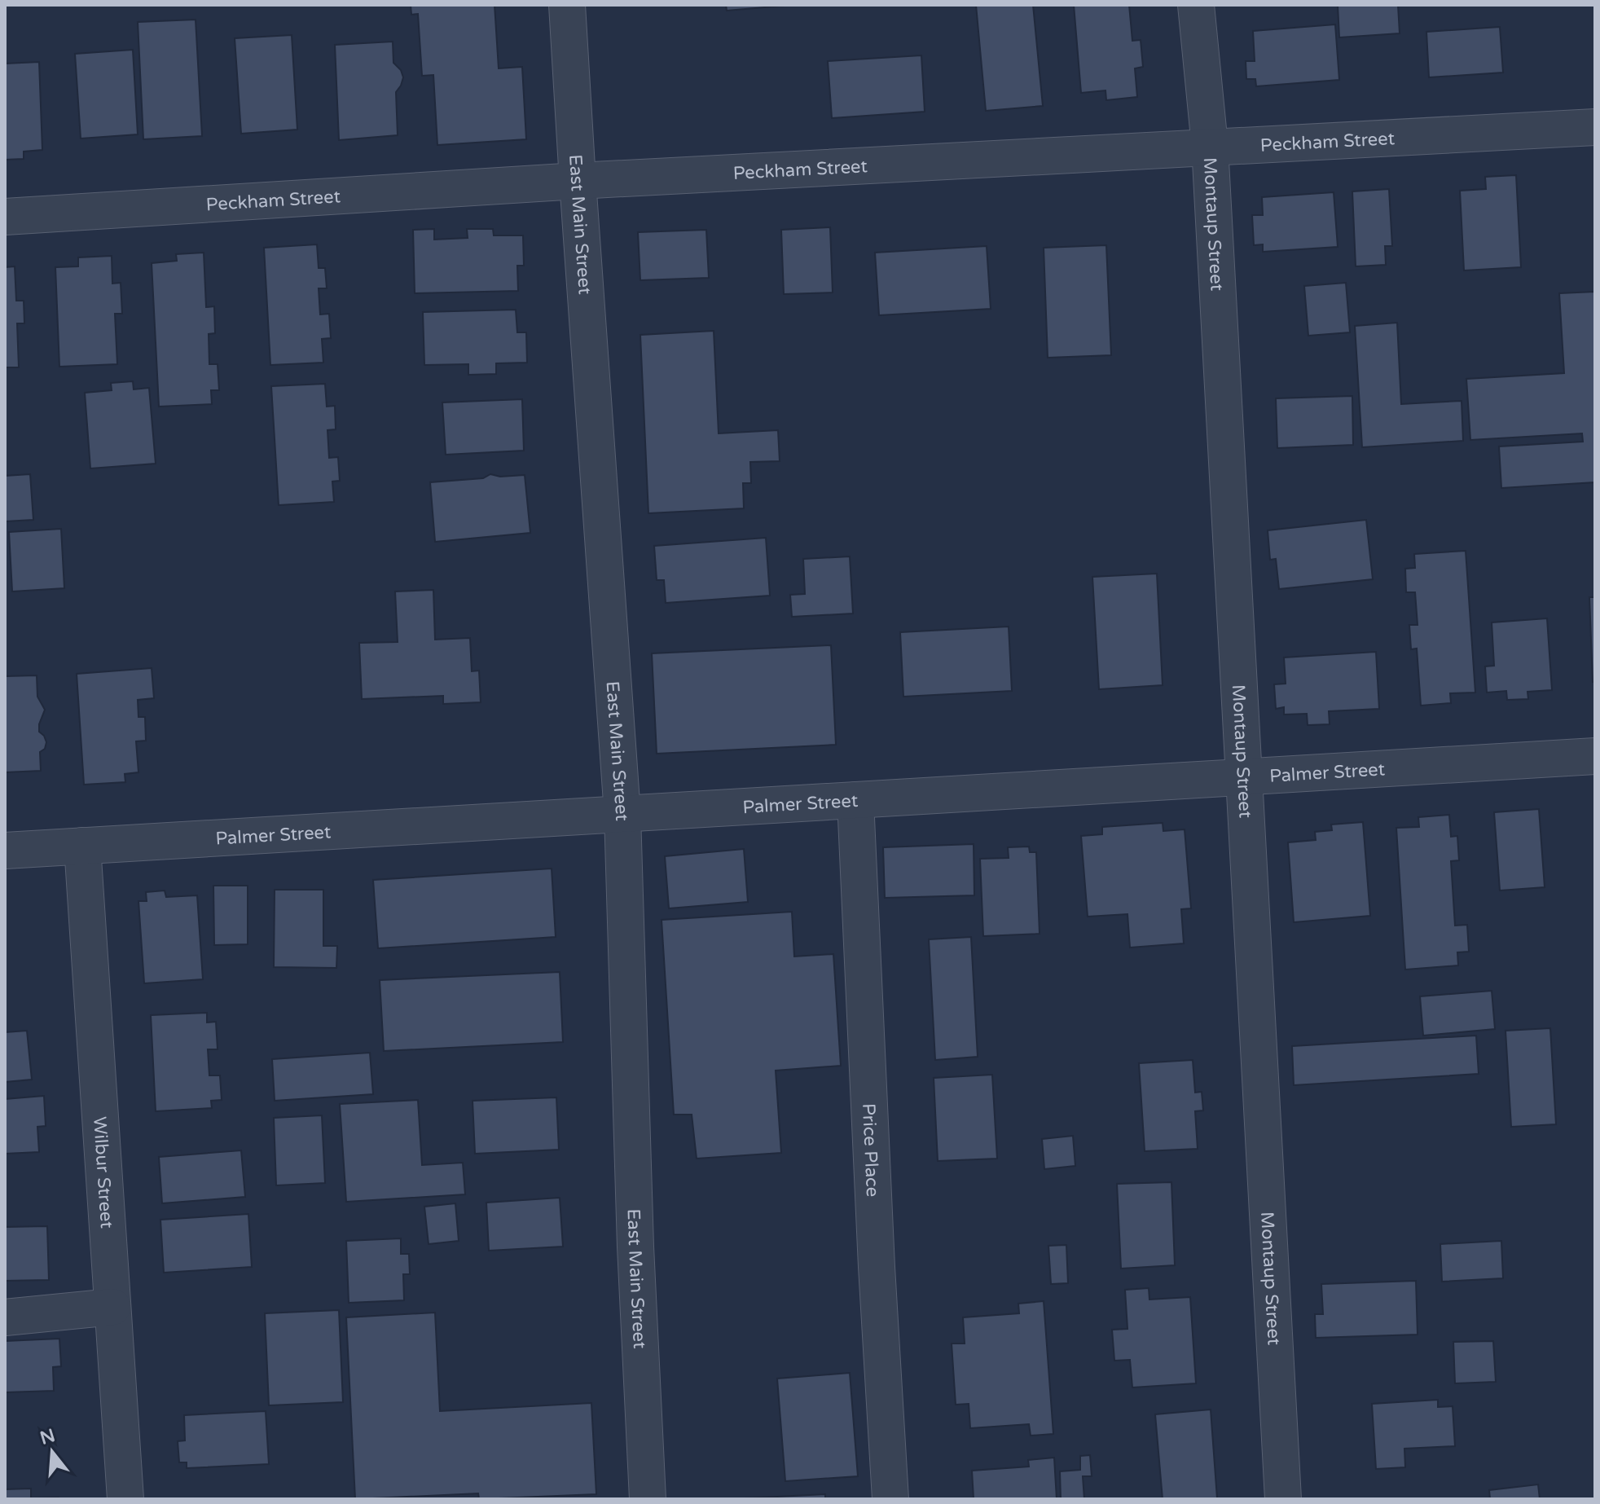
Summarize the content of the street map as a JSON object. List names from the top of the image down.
{
  "streets": {
    "street": [
      "Peckham Street",
      "East Main Street",
      "Montaup Street",
      "Palmer Street",
      "Price Place",
      "Wilbur Street"
    ]
  },
  "crossings": [
    ["Peckham Street", "East Main Street"],
    ["Peckham Street", "Montaup Street"],
    ["East Main Street", "Palmer Street"],
    ["Montaup Street", "Palmer Street"],
    ["Palmer Street", "Price Place"],
    ["Palmer Street", "Wilbur Street"]
  ],
  "north": "top"
}
